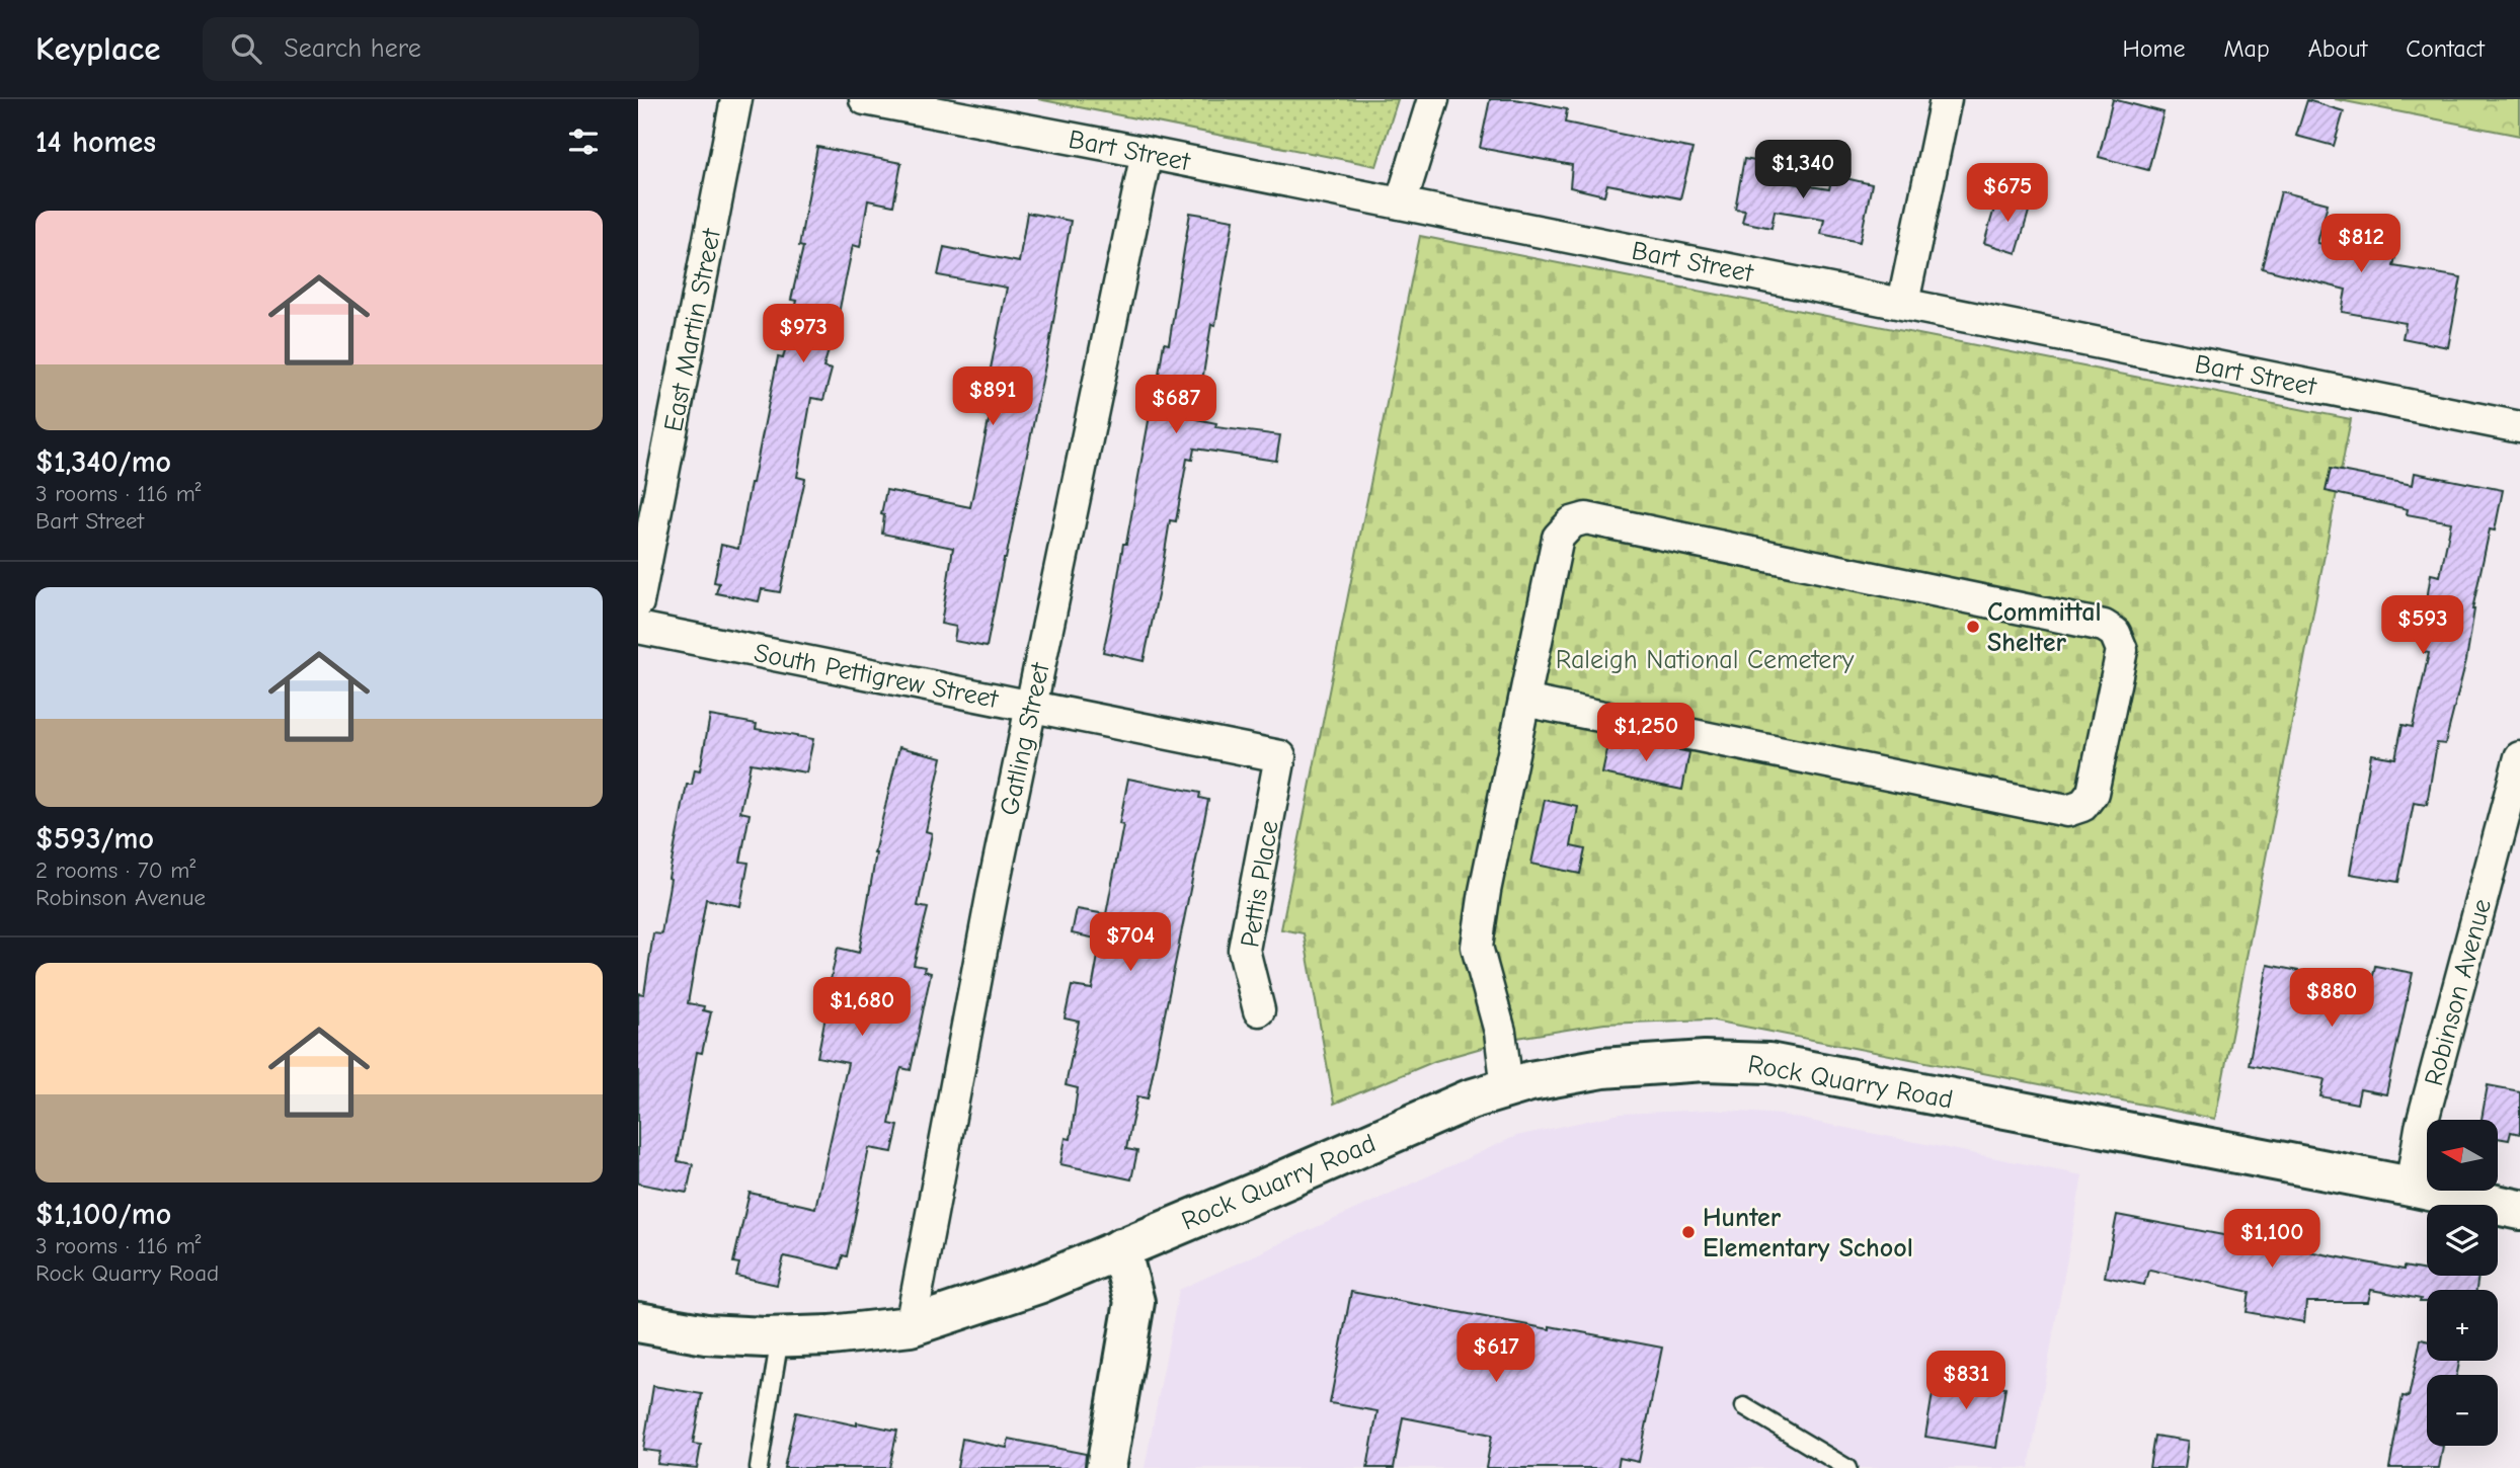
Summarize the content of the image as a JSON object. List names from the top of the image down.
{
  "streets": {
    "main road": ["Rock Quarry Road"],
    "street": [
      "Bart Street",
      "East Martin Street",
      "South Pettigrew Street",
      "Gatling Street",
      "Pettis Place",
      "Robinson Avenue"
    ]
  },
  "crossings": [
    ["Bart Street", "Gatling Street"],
    ["South Pettigrew Street", "Gatling Street"],
    ["South Pettigrew Street", "Pettis Place"],
    ["Gatling Street", "Rock Quarry Road"],
    ["Robinson Avenue", "Rock Quarry Road"]
  ],
  "parks": ["Raleigh National Cemetery"],
  "places": ["Committal Shelter", "Hunter Elementary School"],
  "north": "left",
  "page": {
    "header": "Keyplace",
    "search": "Search here",
    "nav": [
      "Home",
      "Map",
      "About",
      "Contact"
    ],
    "heading": "14 homes",
    "price": [
      "$1,340",
      "$675",
      "$812",
      "$973",
      "$891",
      "$687",
      "$593",
      "$1,250",
      "$704",
      "$880",
      "$1,680",
      "$1,100",
      "$617",
      "$831"
    ],
    "list": [
      {
        "name": "$1,340/mo",
        "note": "3 rooms · 116 m² · Bart Street"
      },
      {
        "name": "$593/mo",
        "note": "2 rooms · 70 m² · Robinson Avenue"
      },
      {
        "name": "$1,100/mo",
        "note": "3 rooms · 116 m² · Rock Quarry Road"
      }
    ],
    "map_buttons": ["+", "−"]
  }
}
